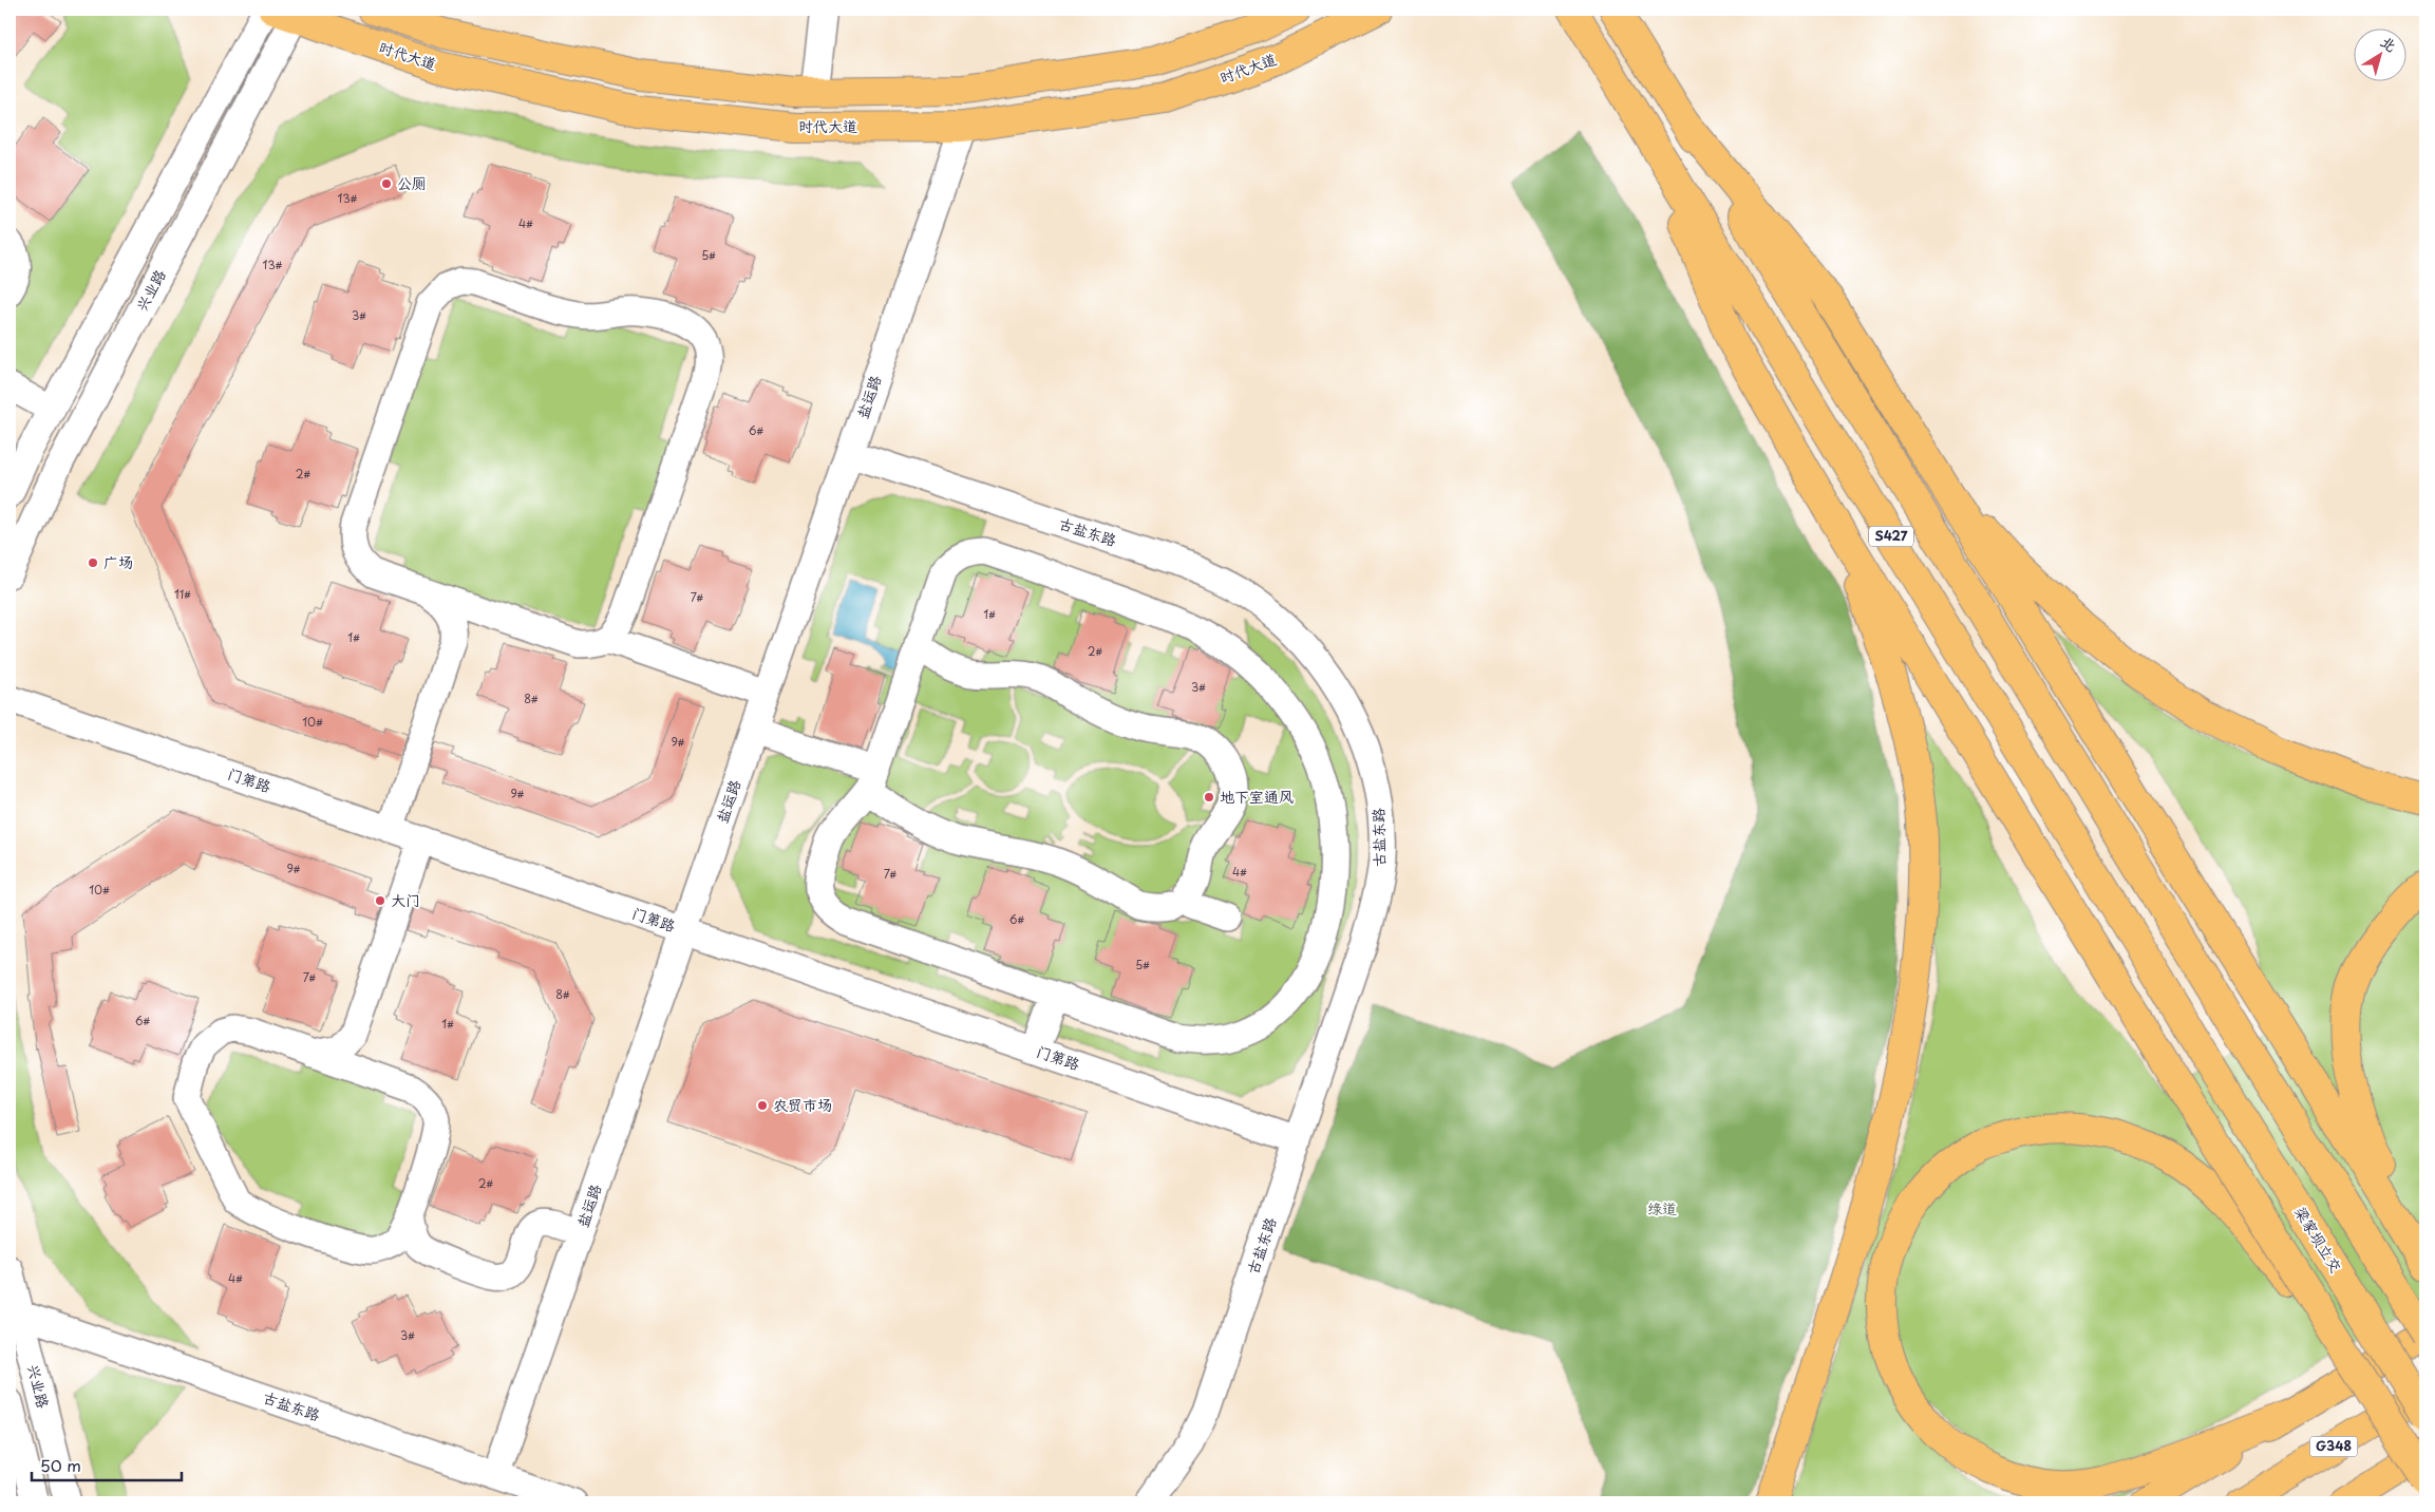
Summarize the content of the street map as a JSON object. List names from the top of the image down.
{
  "streets": {
    "main road": [
      "时代大道",
      "S427",
      "梁家坝立交",
      "G348"
    ],
    "street": [
      "兴业路",
      "盐运路",
      "古盐东路",
      "门第路"
    ]
  },
  "crossings": [
    ["时代大道", "兴业路"],
    ["时代大道", "盐运路"],
    ["兴业路", "古盐东路"],
    ["盐运路", "古盐东路"],
    ["盐运路", "门第路"],
    ["古盐东路", "门第路"],
    ["S427", "梁家坝立交"]
  ],
  "parks": ["绿道"],
  "places": [
    "公厕",
    "广场",
    "地下室通风",
    "大门",
    "农贸市场"
  ],
  "house_numbers": [
    "13#",
    "4#",
    "5#",
    "13#",
    "3#",
    "6#",
    "2#",
    "11#",
    "7#",
    "1#",
    "1#",
    "2#",
    "3#",
    "8#",
    "10#",
    "9#",
    "9#",
    "9#",
    "4#",
    "7#",
    "10#",
    "6#",
    "5#",
    "7#",
    "8#",
    "6#",
    "1#",
    "2#",
    "4#",
    "3#"
  ],
  "scale_bar": "50 m",
  "north": "top right"
}
